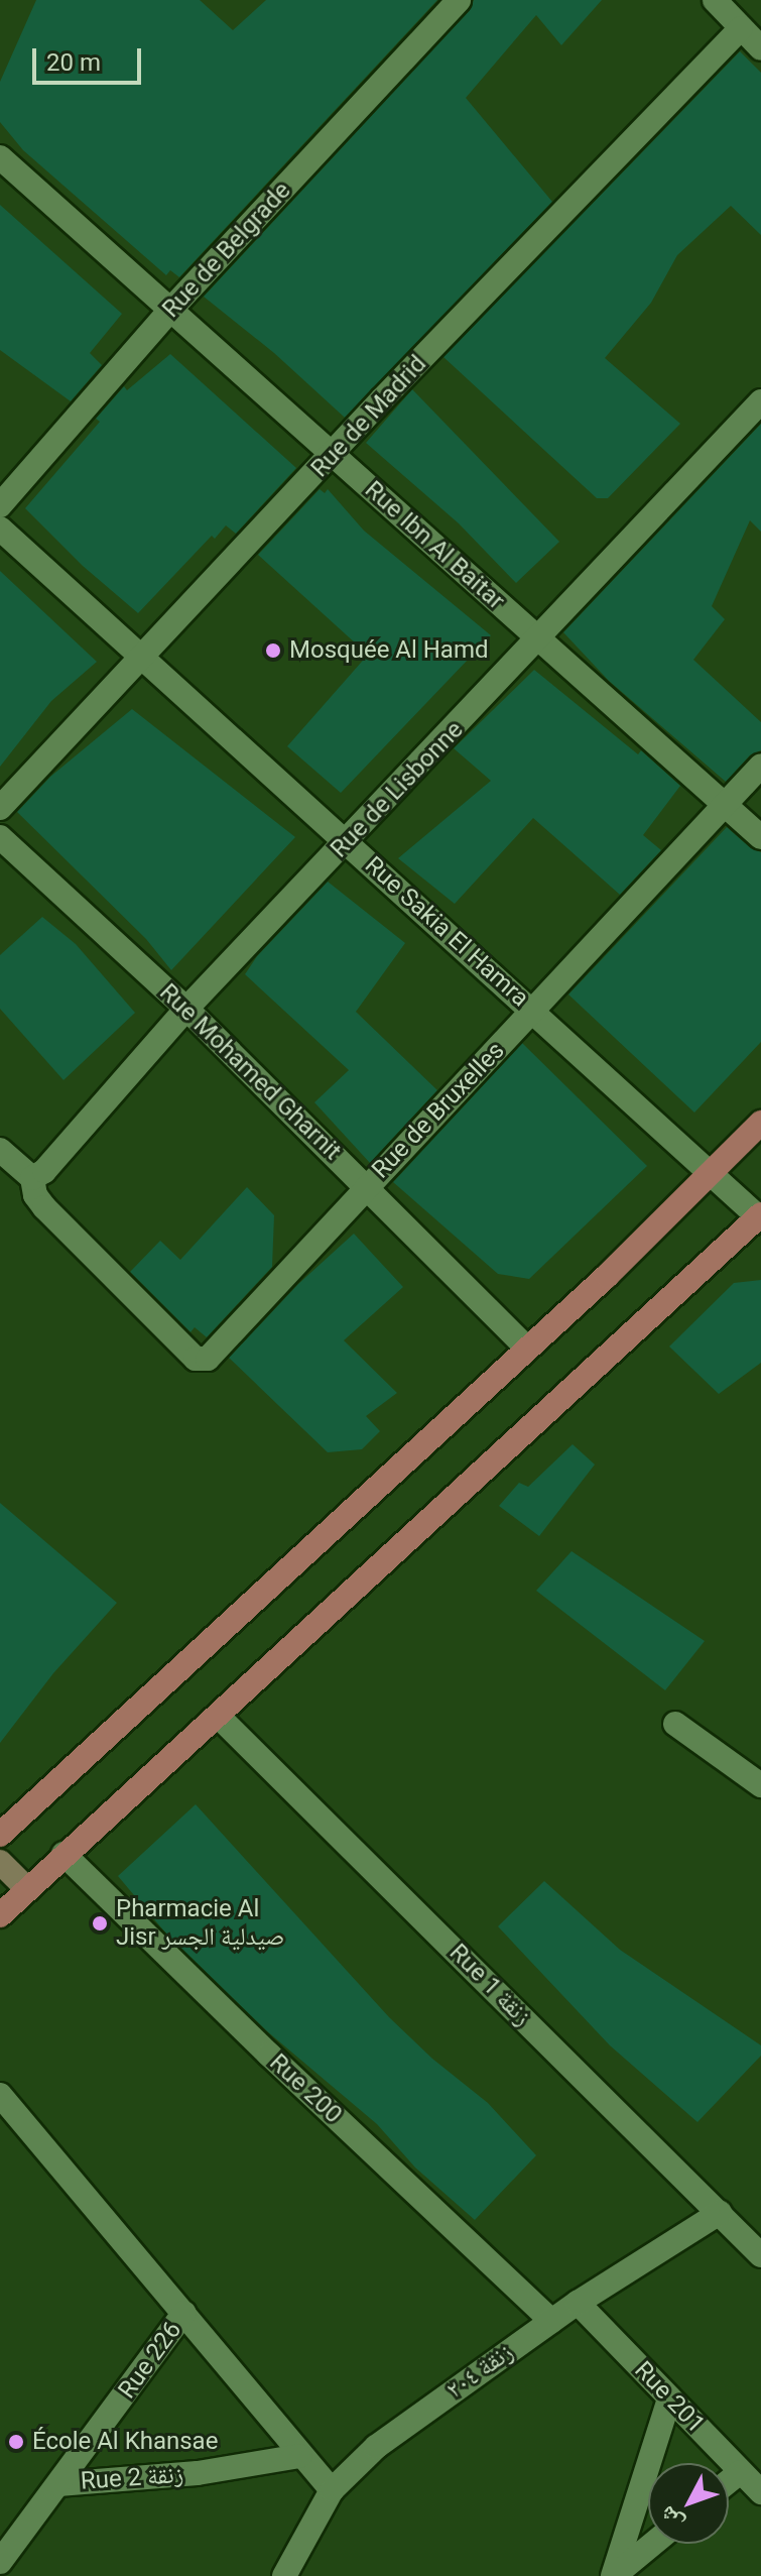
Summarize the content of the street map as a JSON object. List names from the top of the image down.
{
  "streets": {
    "street": [
      "Rue de Belgrade",
      "Rue de Madrid",
      "Rue Ibn Al Baitar",
      "Rue de Lisbonne",
      "Rue Sakia El Hamra",
      "Rue Mohamed Gharnit",
      "Rue de Bruxelles",
      "Rue 1 زنقة",
      "Rue 200",
      "Rue 226",
      "زنقة ٢٠٤",
      "Rue 201",
      "Rue 2 زنقة"
    ]
  },
  "crossings": [
    ["Rue de Belgrade", "Rue Ibn Al Baitar"],
    ["Rue de Madrid", "Rue Ibn Al Baitar"],
    ["Rue de Madrid", "Rue Sakia El Hamra"],
    ["Rue Ibn Al Baitar", "Rue de Lisbonne"],
    ["Rue Ibn Al Baitar", "Rue de Bruxelles"],
    ["Rue de Lisbonne", "Rue Sakia El Hamra"],
    ["Rue de Lisbonne", "Rue Mohamed Gharnit"],
    ["Rue de Lisbonne", "Rue de Bruxelles"],
    ["Rue Sakia El Hamra", "Rue de Bruxelles"],
    ["Rue Mohamed Gharnit", "Rue de Bruxelles"],
    ["Rue 1 زنقة", "زنقة ٢٠٤"],
    ["Rue 200", "زنقة ٢٠٤"],
    ["Rue 226", "Rue 2 زنقة"],
    ["زنقة ٢٠٤", "Rue 201"]
  ],
  "places": ["Mosquée Al Hamd", "Pharmacie Al Jisr صيدلية الجسر", "École Al Khansae"],
  "scale_bar": "20 m",
  "north": "bottom left"
}
